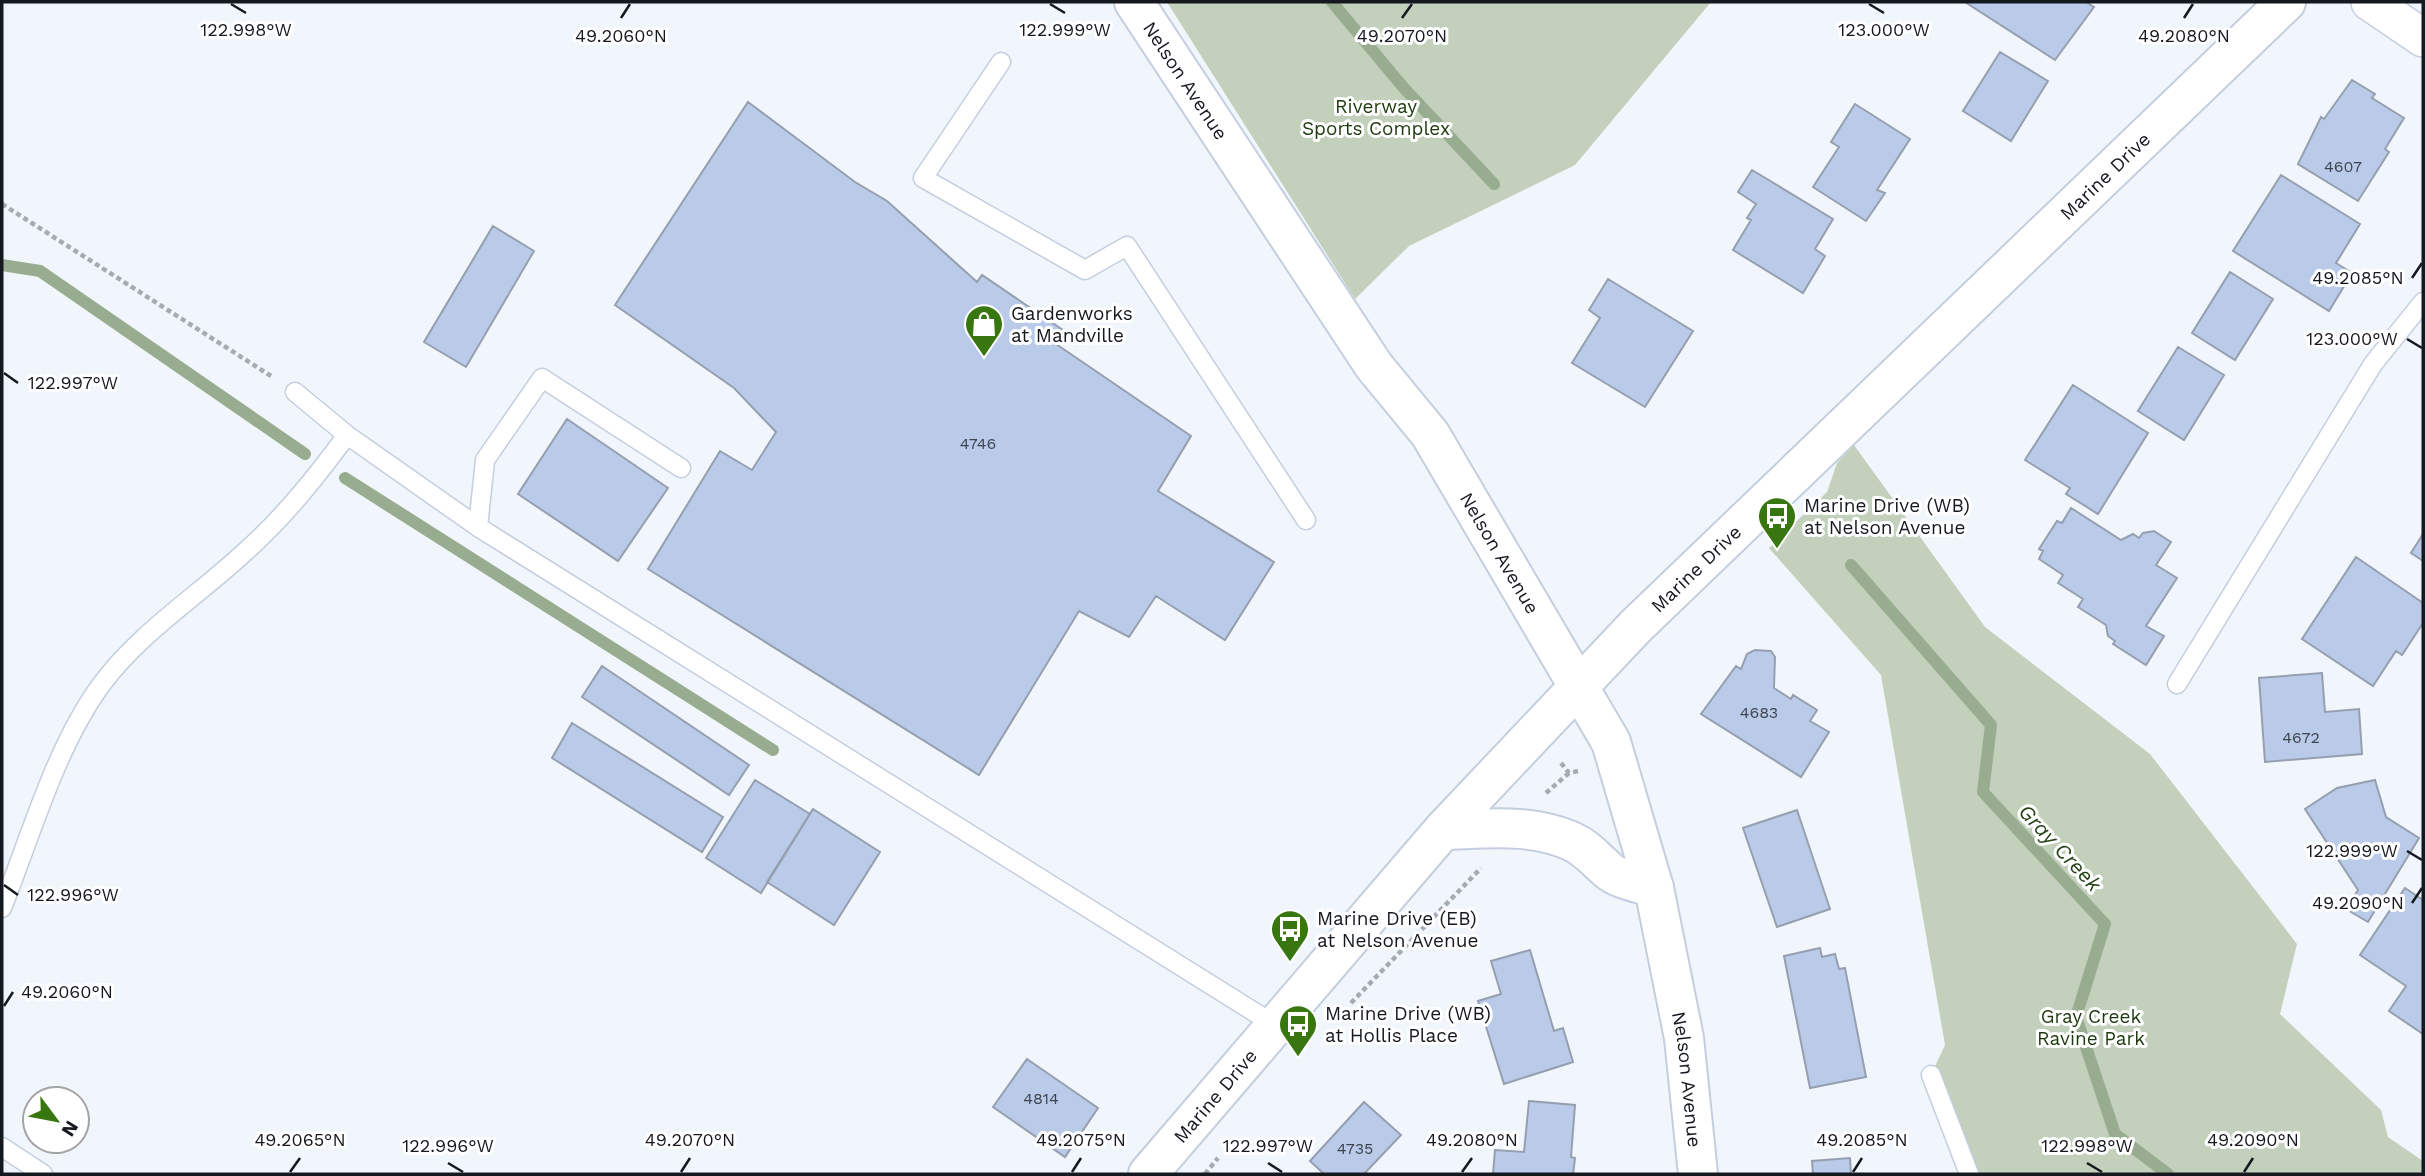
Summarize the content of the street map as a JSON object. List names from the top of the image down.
{
  "streets": {
    "street": ["Nelson Avenue", "Marine Drive"]
  },
  "crossings": [
    ["Nelson Avenue", "Marine Drive"]
  ],
  "water": ["Gray Creek"],
  "parks": ["Riverway Sports Complex", "Gray Creek Ravine Park"],
  "places": {
    "shop": ["Gardenworks at Mandville"],
    "bus stop": ["Marine Drive (WB) at Nelson Avenue", "Marine Drive (EB) at Nelson Avenue", "Marine Drive (WB) at Hollis Place"]
  },
  "house_numbers": [
    "4607",
    "4746",
    "4683",
    "4672",
    "4814",
    "4735"
  ],
  "north": "bottom right",
  "coordinates": [
    "122.999°W",
    "123.000°W",
    "122.998°W",
    "49.2060°N",
    "49.2070°N",
    "49.2080°N",
    "49.2085°N",
    "122.997°W",
    "122.996°W",
    "49.2090°N",
    "49.2065°N",
    "49.2075°N"
  ]
}
